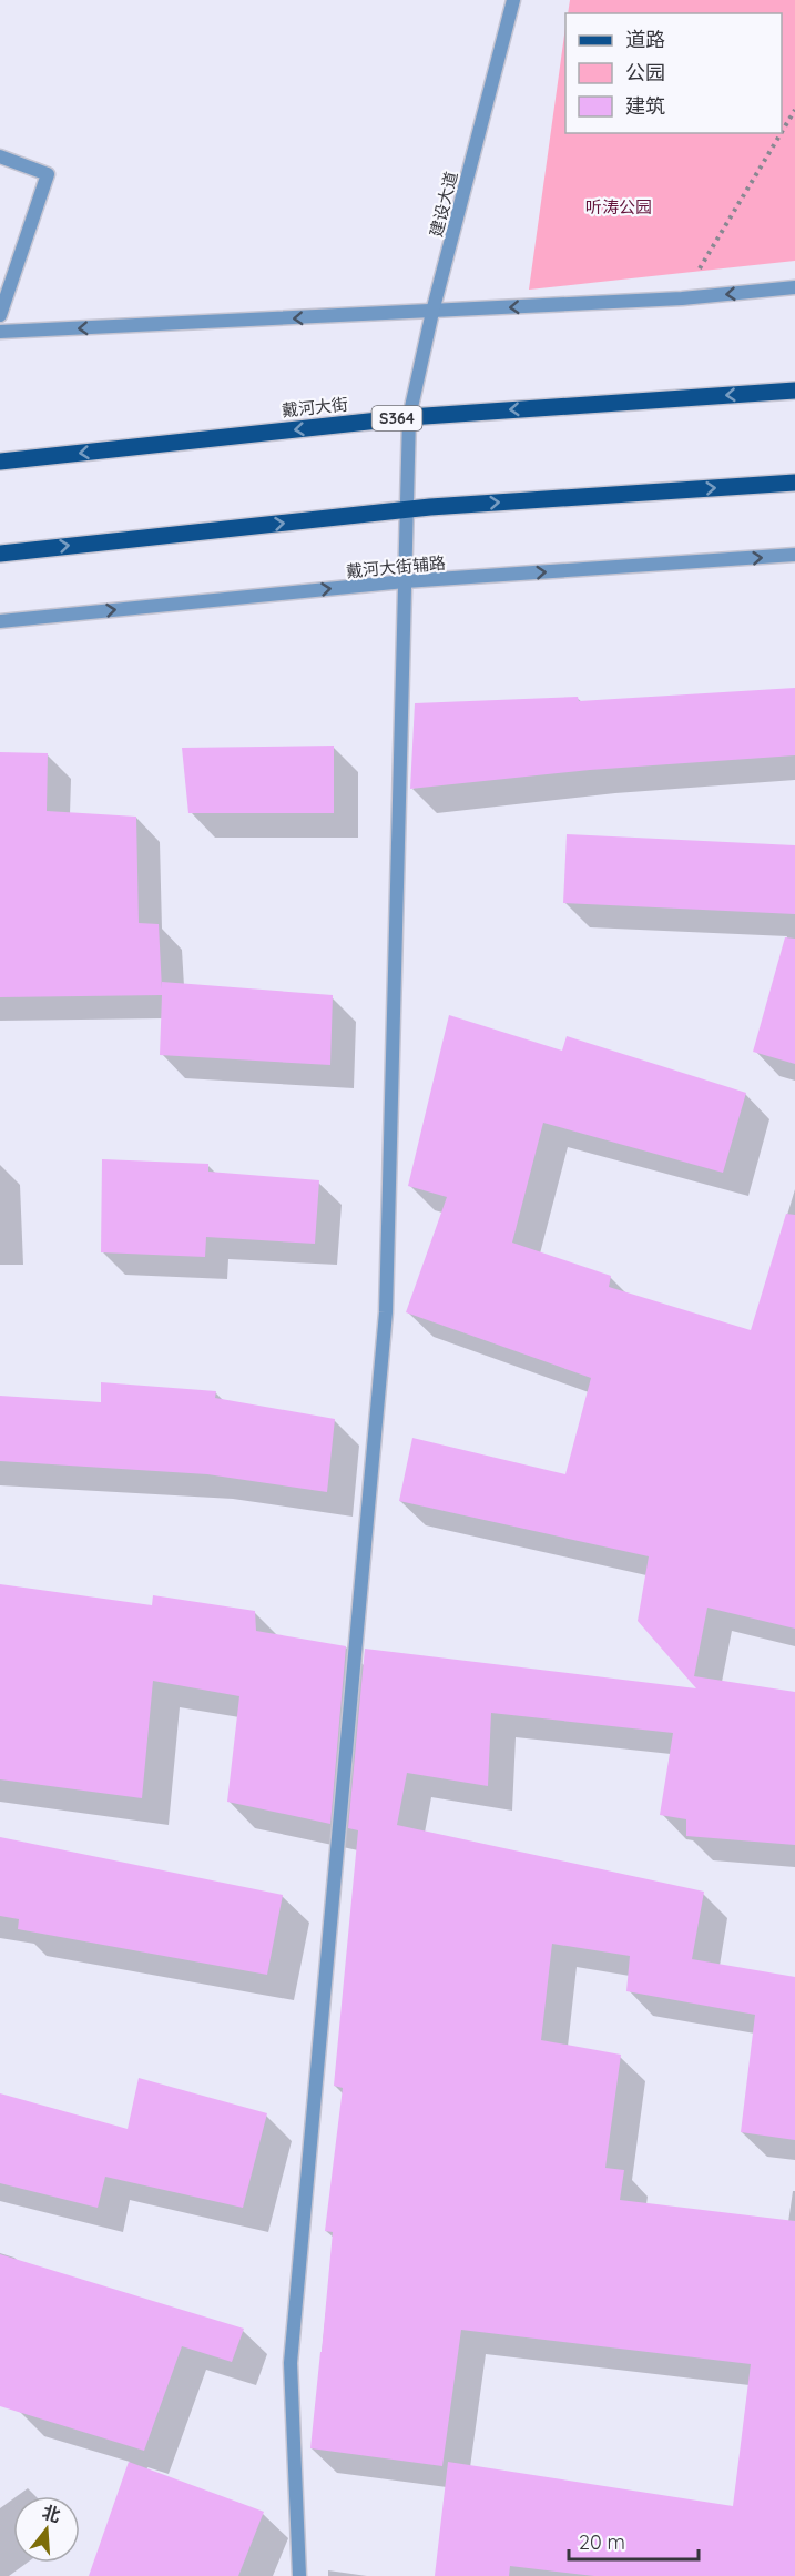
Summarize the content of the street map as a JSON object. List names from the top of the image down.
{
  "streets": {
    "main road": ["戴河大街", "S364"],
    "street": ["建设大道", "戴河大街辅路"]
  },
  "crossings": [
    ["建设大道", "戴河大街"],
    ["建设大道", "戴河大街辅路"]
  ],
  "one_way": ["戴河大街辅路"],
  "parks": ["听涛公园"],
  "legend": ["道路", "公园", "建筑"],
  "scale_bar": "20 m",
  "north": "top"
}
